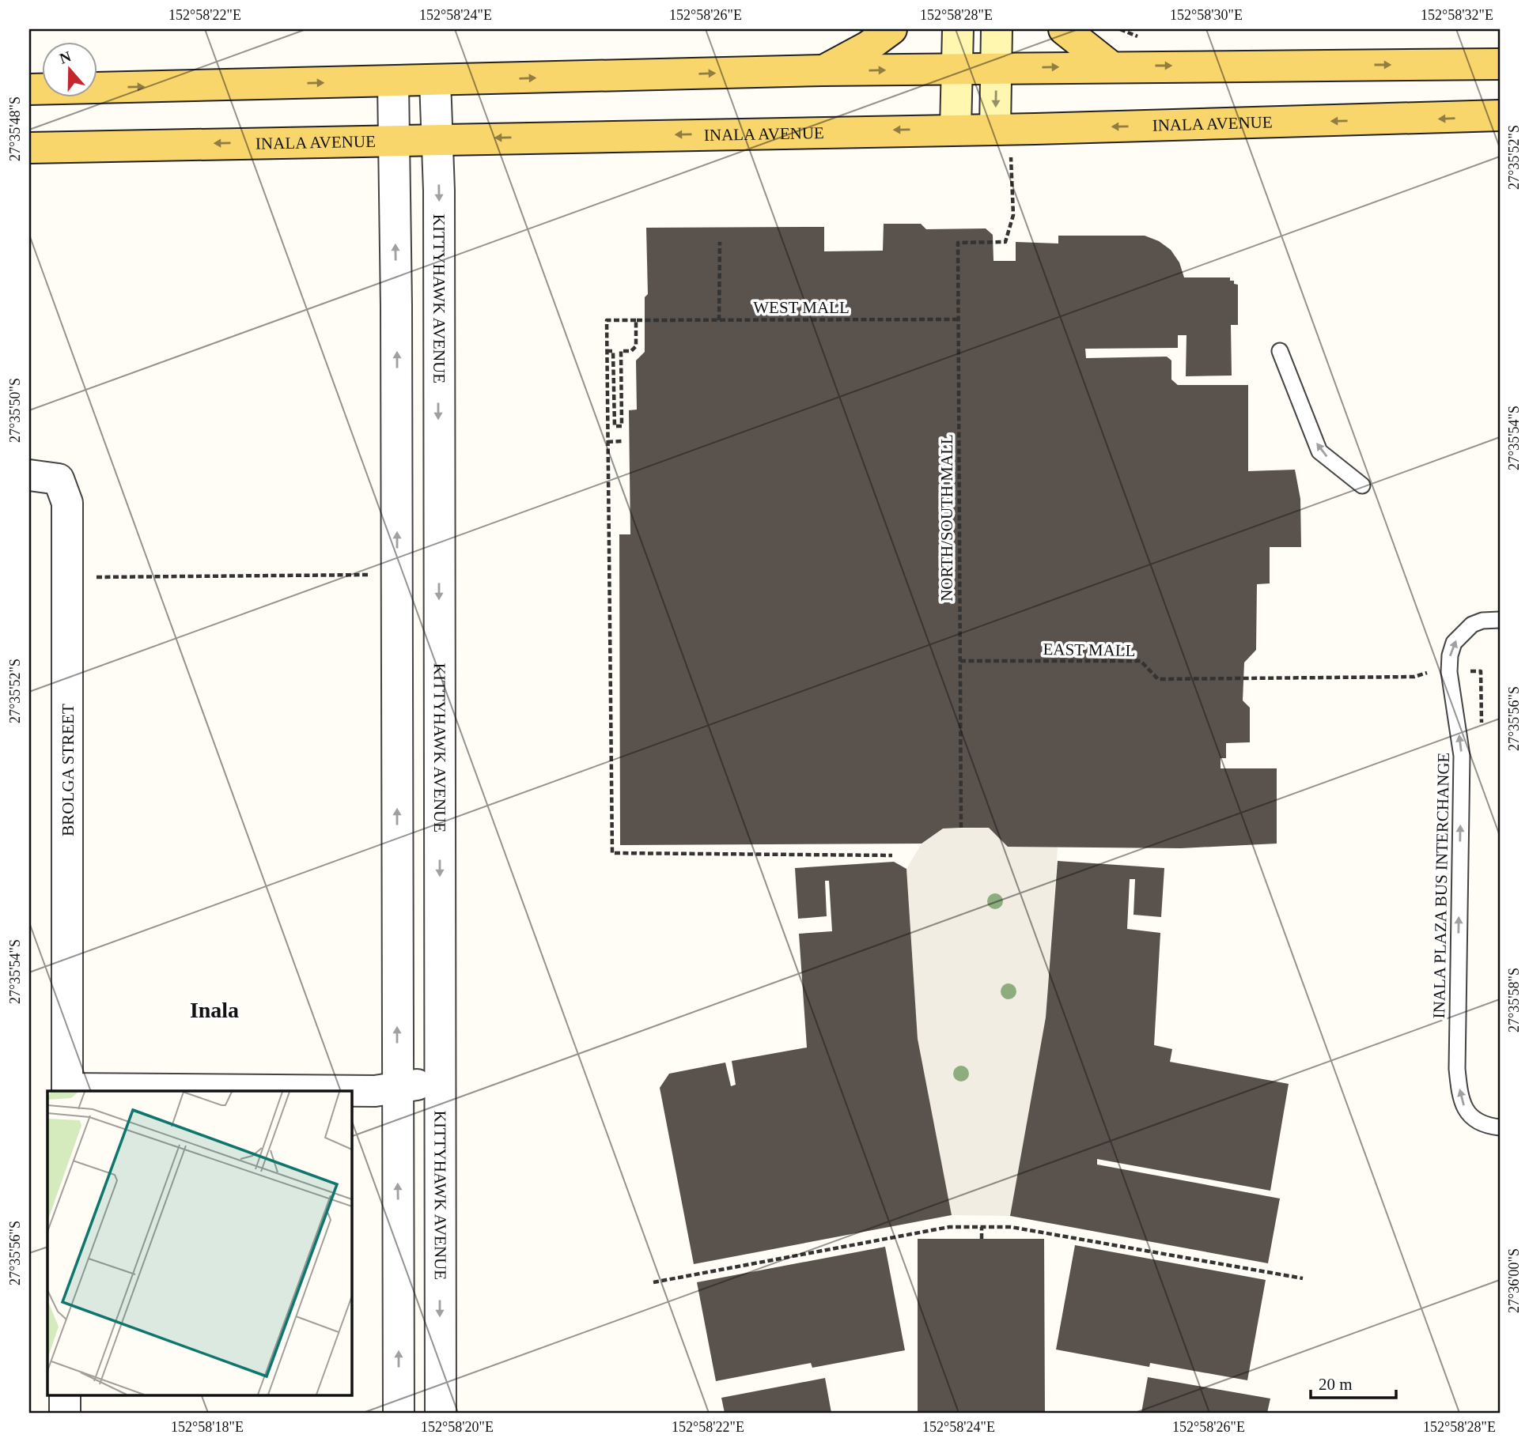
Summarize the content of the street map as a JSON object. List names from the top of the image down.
{
  "streets": {
    "main road": ["INALA AVENUE"],
    "street": ["KITTYHAWK AVENUE", "BROLGA STREET"],
    "lane": ["INALA PLAZA BUS INTERCHANGE"],
    "path": ["WEST MALL", "NORTH/SOUTH MALL", "EAST MALL"]
  },
  "crossings": [
    ["INALA AVENUE", "KITTYHAWK AVENUE"],
    ["WEST MALL", "NORTH/SOUTH MALL"],
    ["NORTH/SOUTH MALL", "EAST MALL"],
    ["EAST MALL", "INALA PLAZA BUS INTERCHANGE"]
  ],
  "one_way": ["INALA PLAZA BUS INTERCHANGE"],
  "districts": ["Inala"],
  "scale_bar": "20 m",
  "north": "top",
  "coordinates": [
    "152°58'22\"E",
    "152°58'24\"E",
    "152°58'26\"E",
    "152°58'28\"E",
    "152°58'30\"E",
    "152°58'32\"E",
    "27°35'48\"S",
    "27°35'52\"S",
    "27°35'50\"S",
    "27°35'54\"S",
    "27°35'56\"S",
    "27°35'58\"S",
    "27°36'00\"S",
    "152°58'18\"E",
    "152°58'20\"E"
  ]
}
